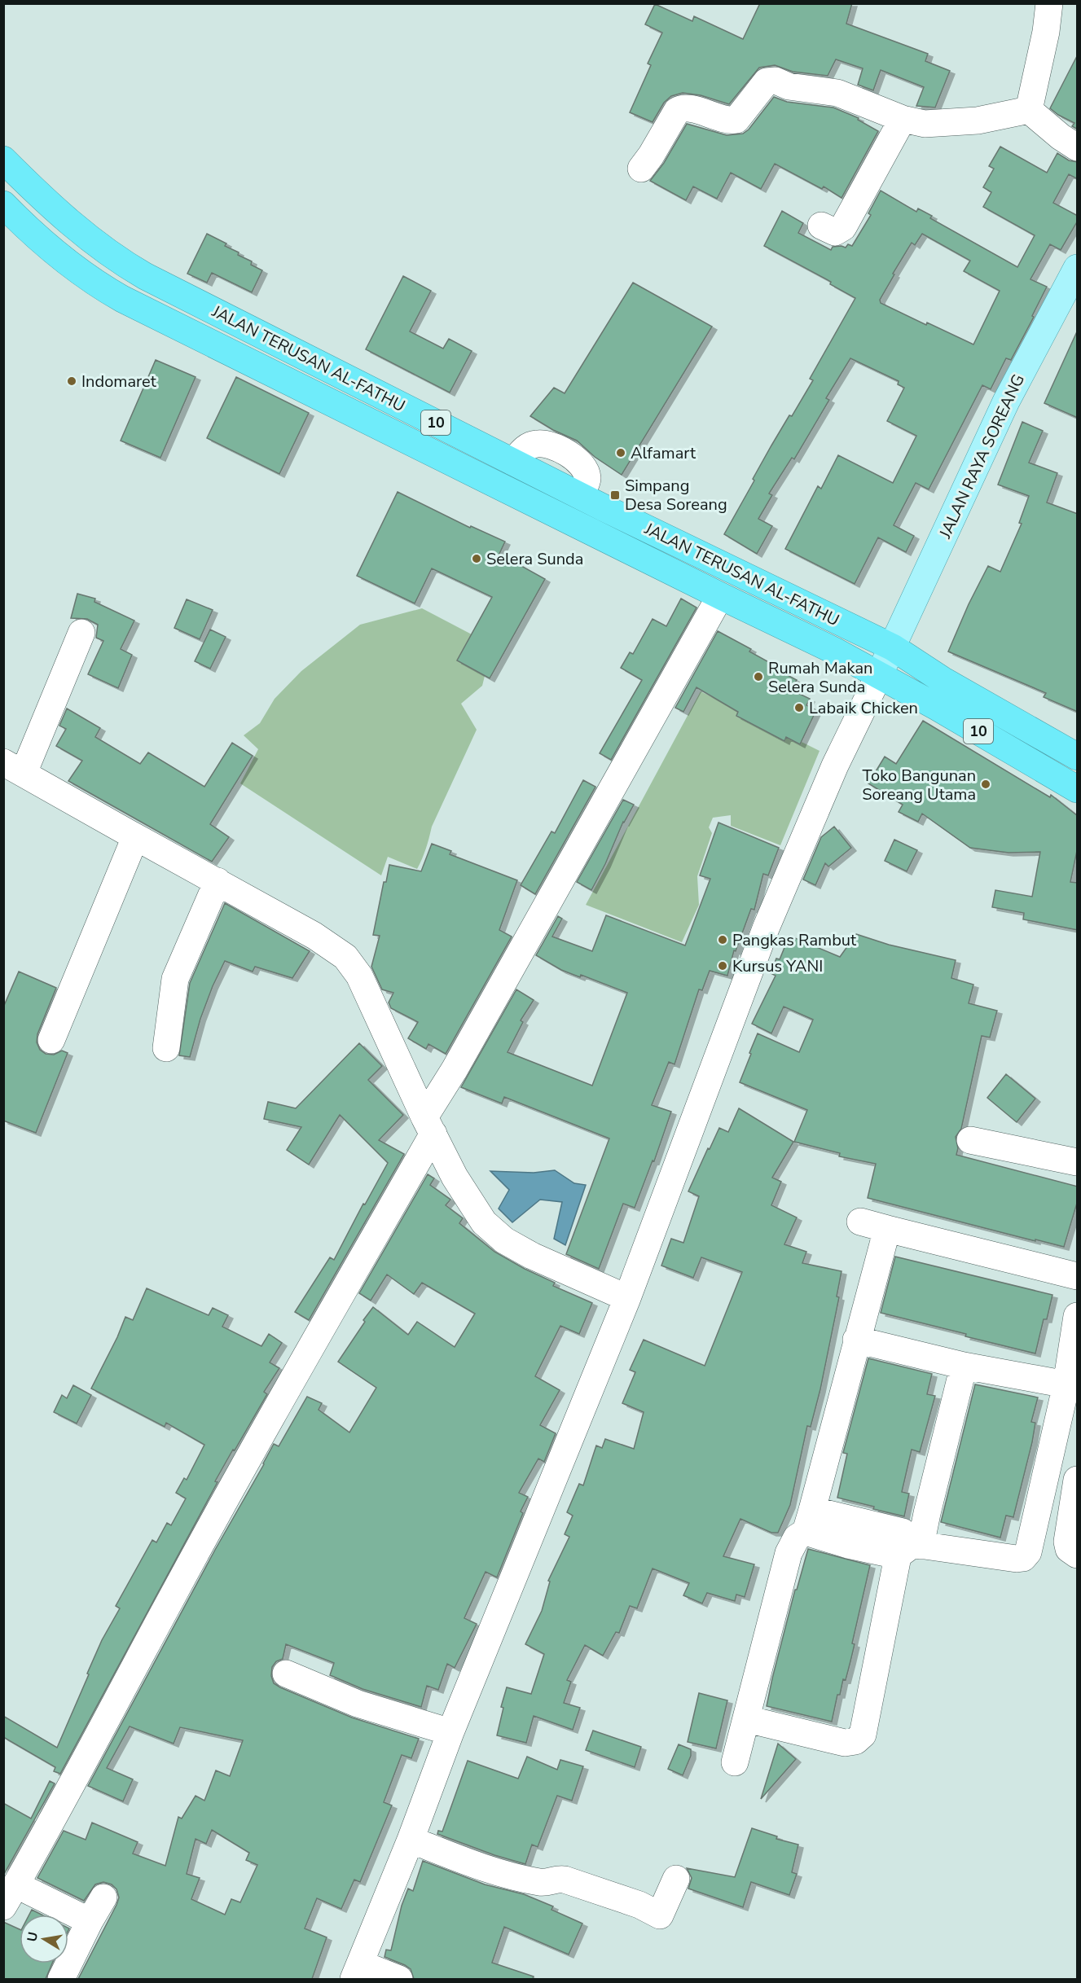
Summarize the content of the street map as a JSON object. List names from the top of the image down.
{
  "streets": {
    "highway": ["JALAN TERUSAN AL-FATHU", "10"],
    "main road": ["JALAN RAYA SOREANG"]
  },
  "crossings": [
    ["JALAN TERUSAN AL-FATHU", "JALAN RAYA SOREANG"]
  ],
  "places": {
    "other": [
      "Indomaret",
      "Alfamart",
      "Selera Sunda",
      "Rumah Makan Selera Sunda",
      "Labaik Chicken",
      "Toko Bangunan Soreang Utama",
      "Pangkas Rambut",
      "Kursus YANI"
    ],
    "transit": ["Simpang Desa Soreang"]
  },
  "north": "left"
}
